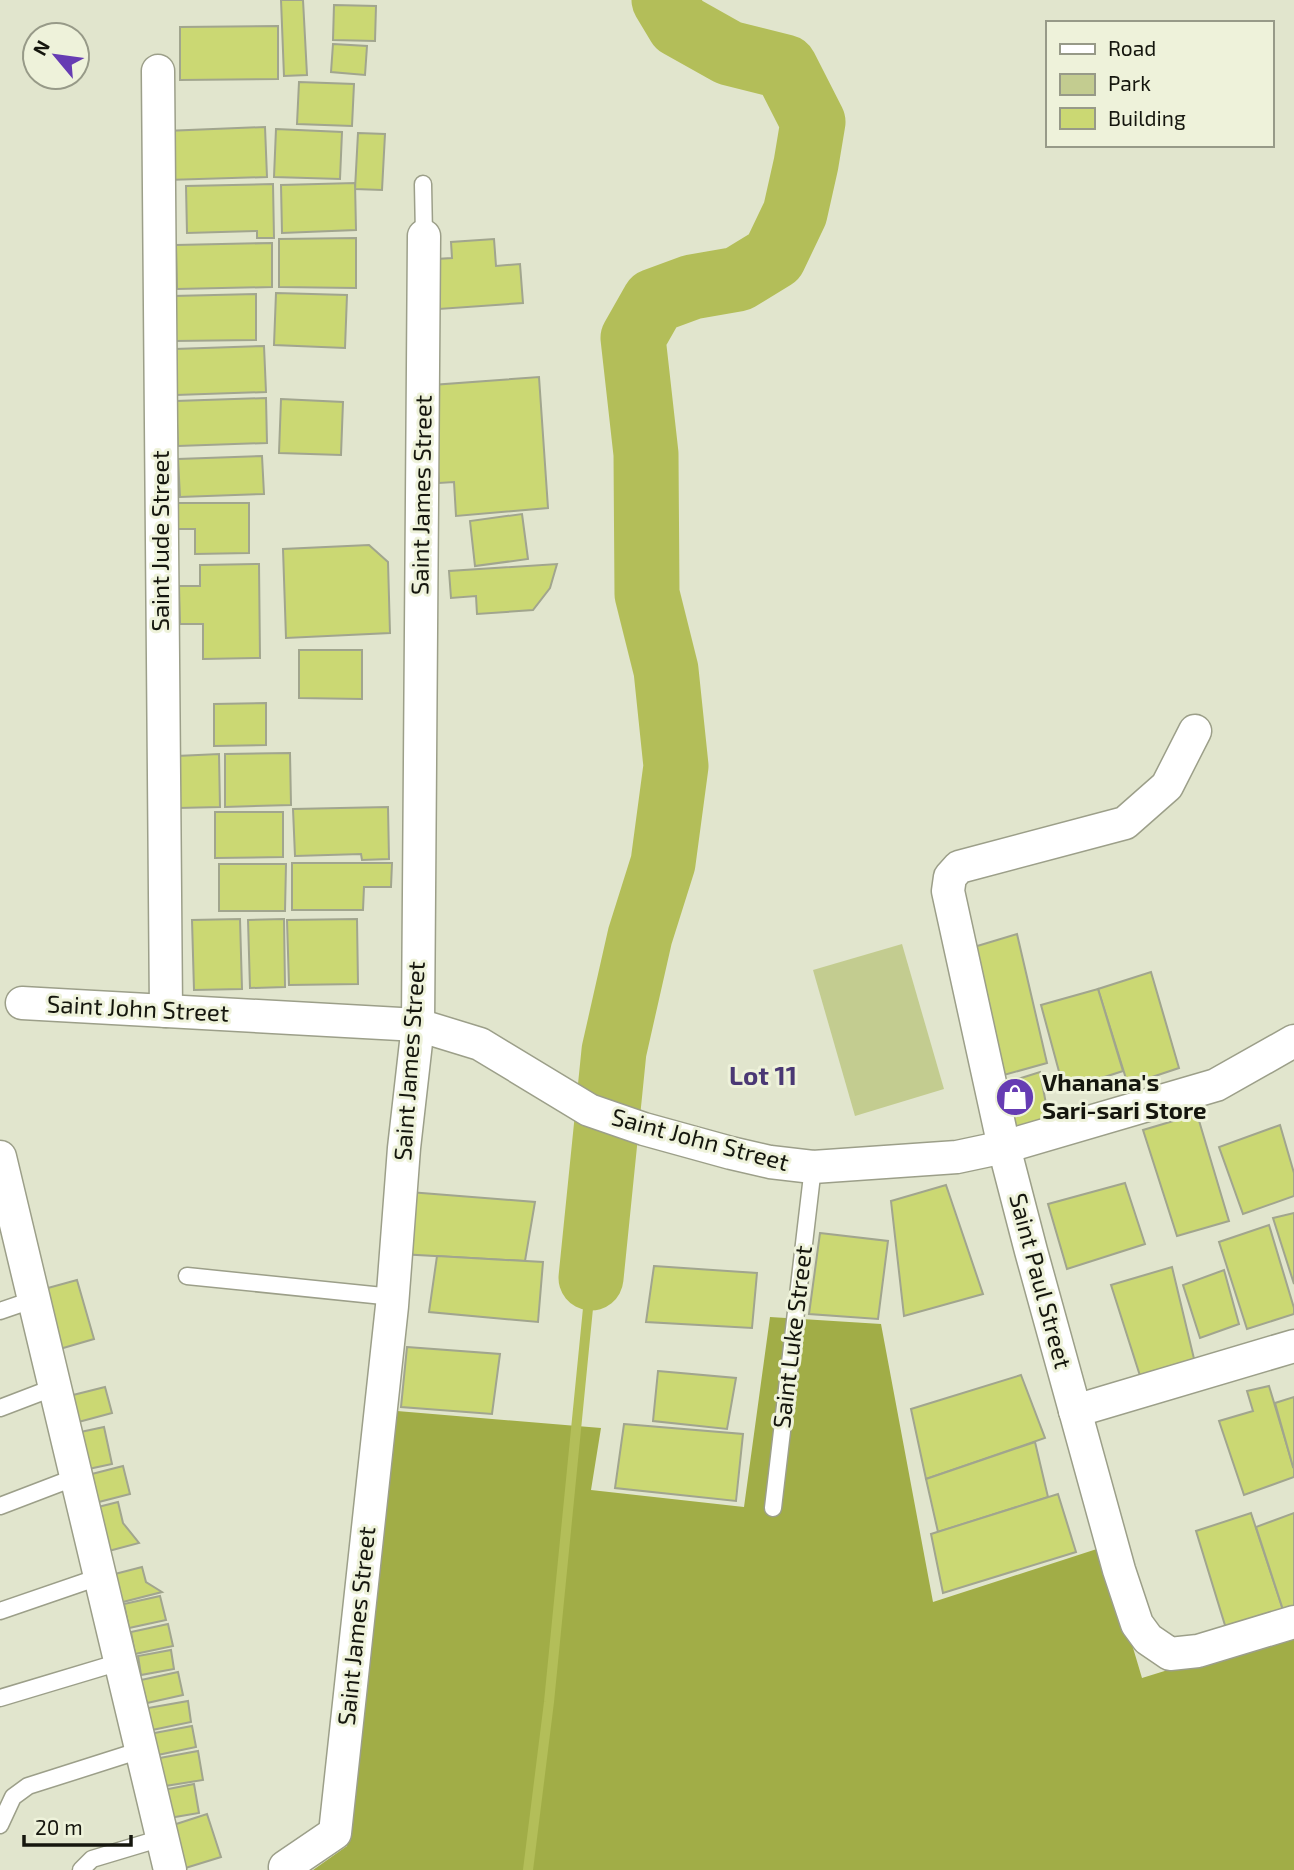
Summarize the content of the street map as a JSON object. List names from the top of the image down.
{
  "streets": {
    "street": [
      "Saint James Street",
      "Saint Jude Street",
      "Saint John Street",
      "Saint Paul Street"
    ],
    "lane": ["Saint Luke Street"]
  },
  "crossings": [
    ["Saint James Street", "Saint John Street"],
    ["Saint Jude Street", "Saint John Street"],
    ["Saint John Street", "Saint Paul Street"],
    ["Saint John Street", "Saint Luke Street"]
  ],
  "districts": ["Lot 11"],
  "places": {
    "shop": ["Vhanana's Sari-sari Store"]
  },
  "legend": ["Road", "Park", "Building"],
  "scale_bar": "20 m",
  "north": "top left"
}
